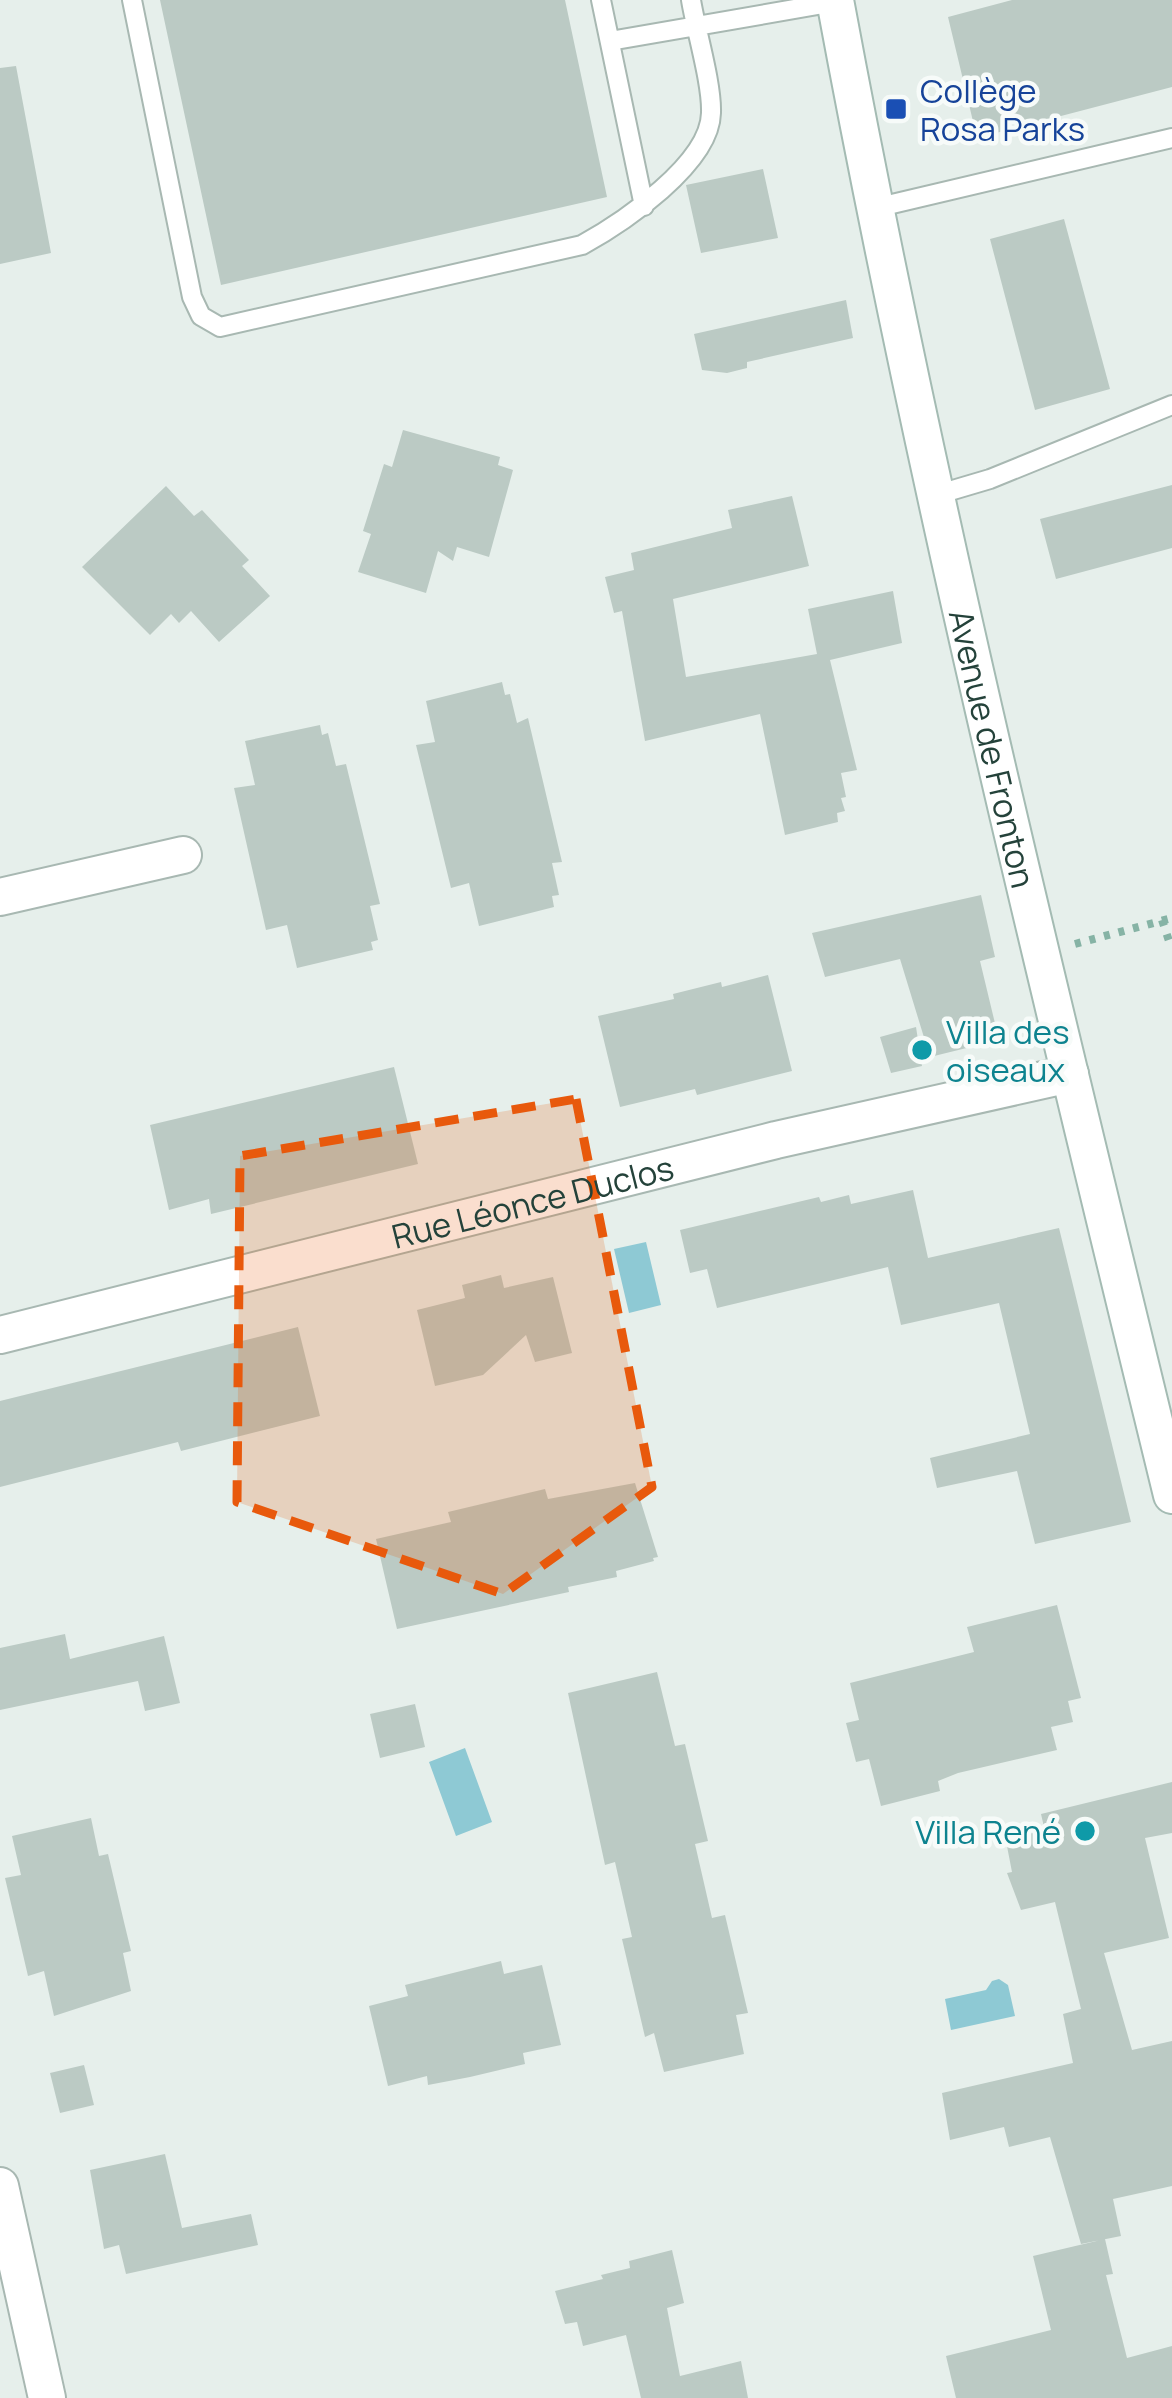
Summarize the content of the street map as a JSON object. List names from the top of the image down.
{
  "streets": {
    "street": ["Avenue de Fronton", "Rue Léonce Duclos"]
  },
  "crossings": [
    ["Avenue de Fronton", "Rue Léonce Duclos"]
  ],
  "places": {
    "transit": ["Collège Rosa Parks"],
    "other": ["Villa des oiseaux", "Villa René"]
  }
}
